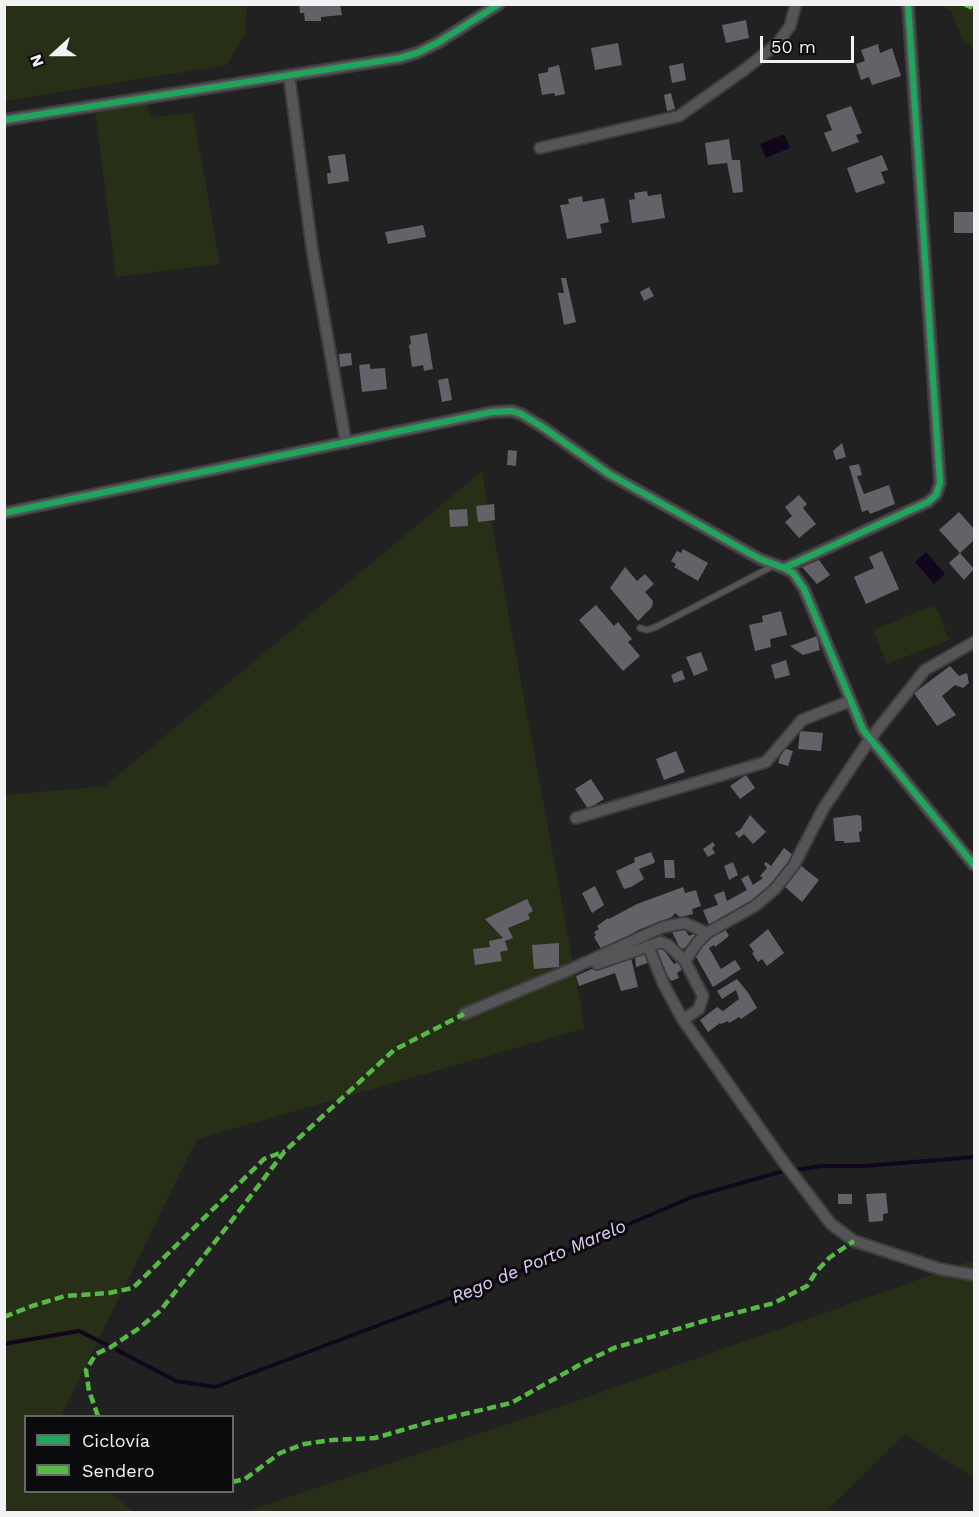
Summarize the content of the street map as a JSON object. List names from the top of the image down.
{
  "water": ["Rego de Porto Marelo"],
  "legend": ["Ciclovía", "Sendero"],
  "scale_bar": "50 m",
  "north": "left"
}
